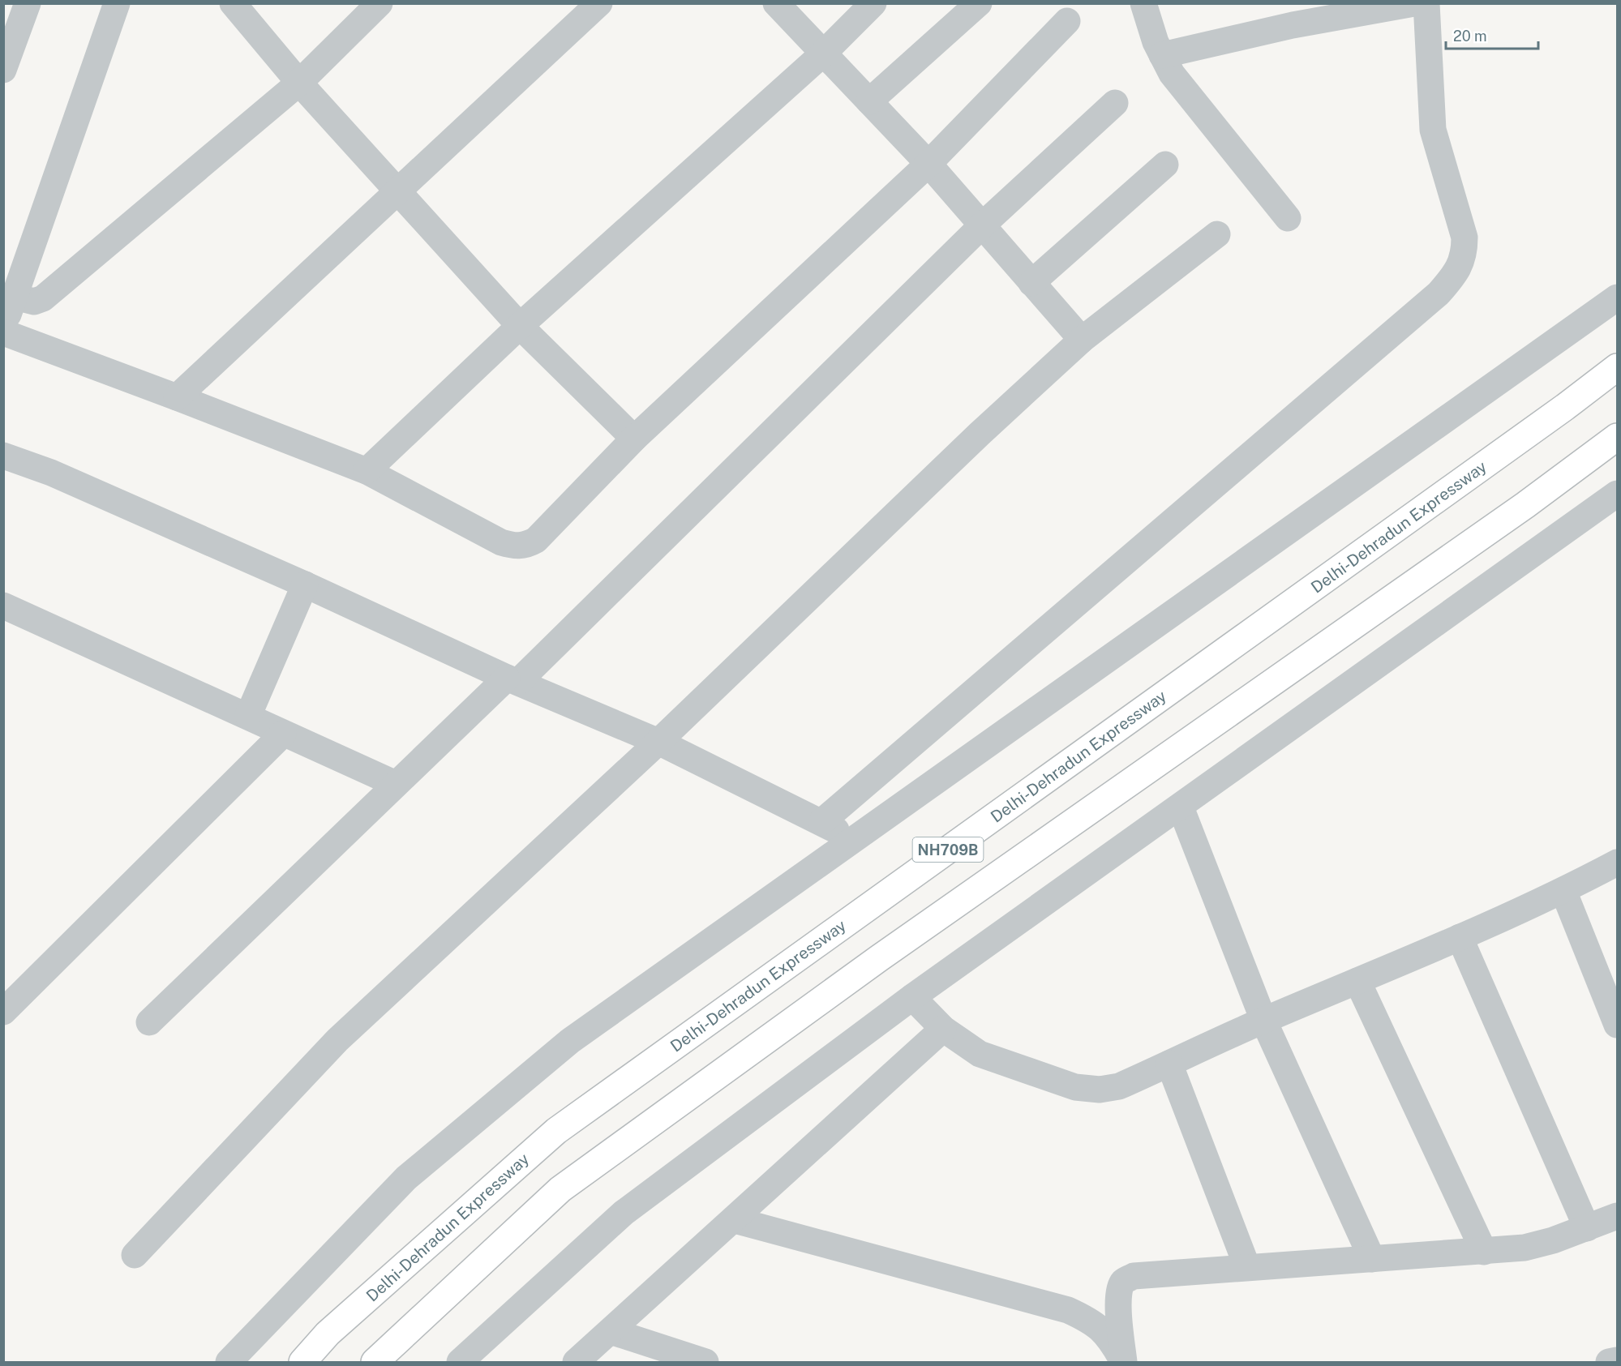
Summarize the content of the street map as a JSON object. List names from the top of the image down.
{
  "streets": {
    "highway": ["Delhi-Dehradun Expressway", "NH709B"]
  },
  "scale_bar": "20 m"
}
